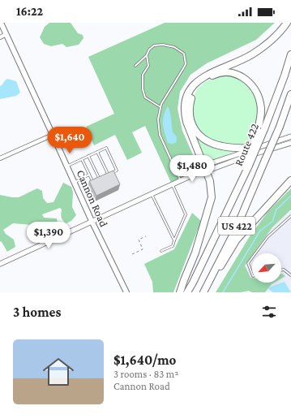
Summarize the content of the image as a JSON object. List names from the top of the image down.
{
  "streets": {
    "highway": ["Route 422", "US 422"],
    "main road": ["Cannon Road"]
  },
  "crossings": [
    ["Route 422", "US 422"]
  ],
  "north": "bottom left",
  "page": {
    "status": "16:22",
    "price": ["$1,640", "$1,480", "$1,390"],
    "heading": "3 homes",
    "list": [
      {
        "name": "$1,640/mo",
        "note": "3 rooms · 83 m² · Cannon Road"
      }
    ]
  }
}
